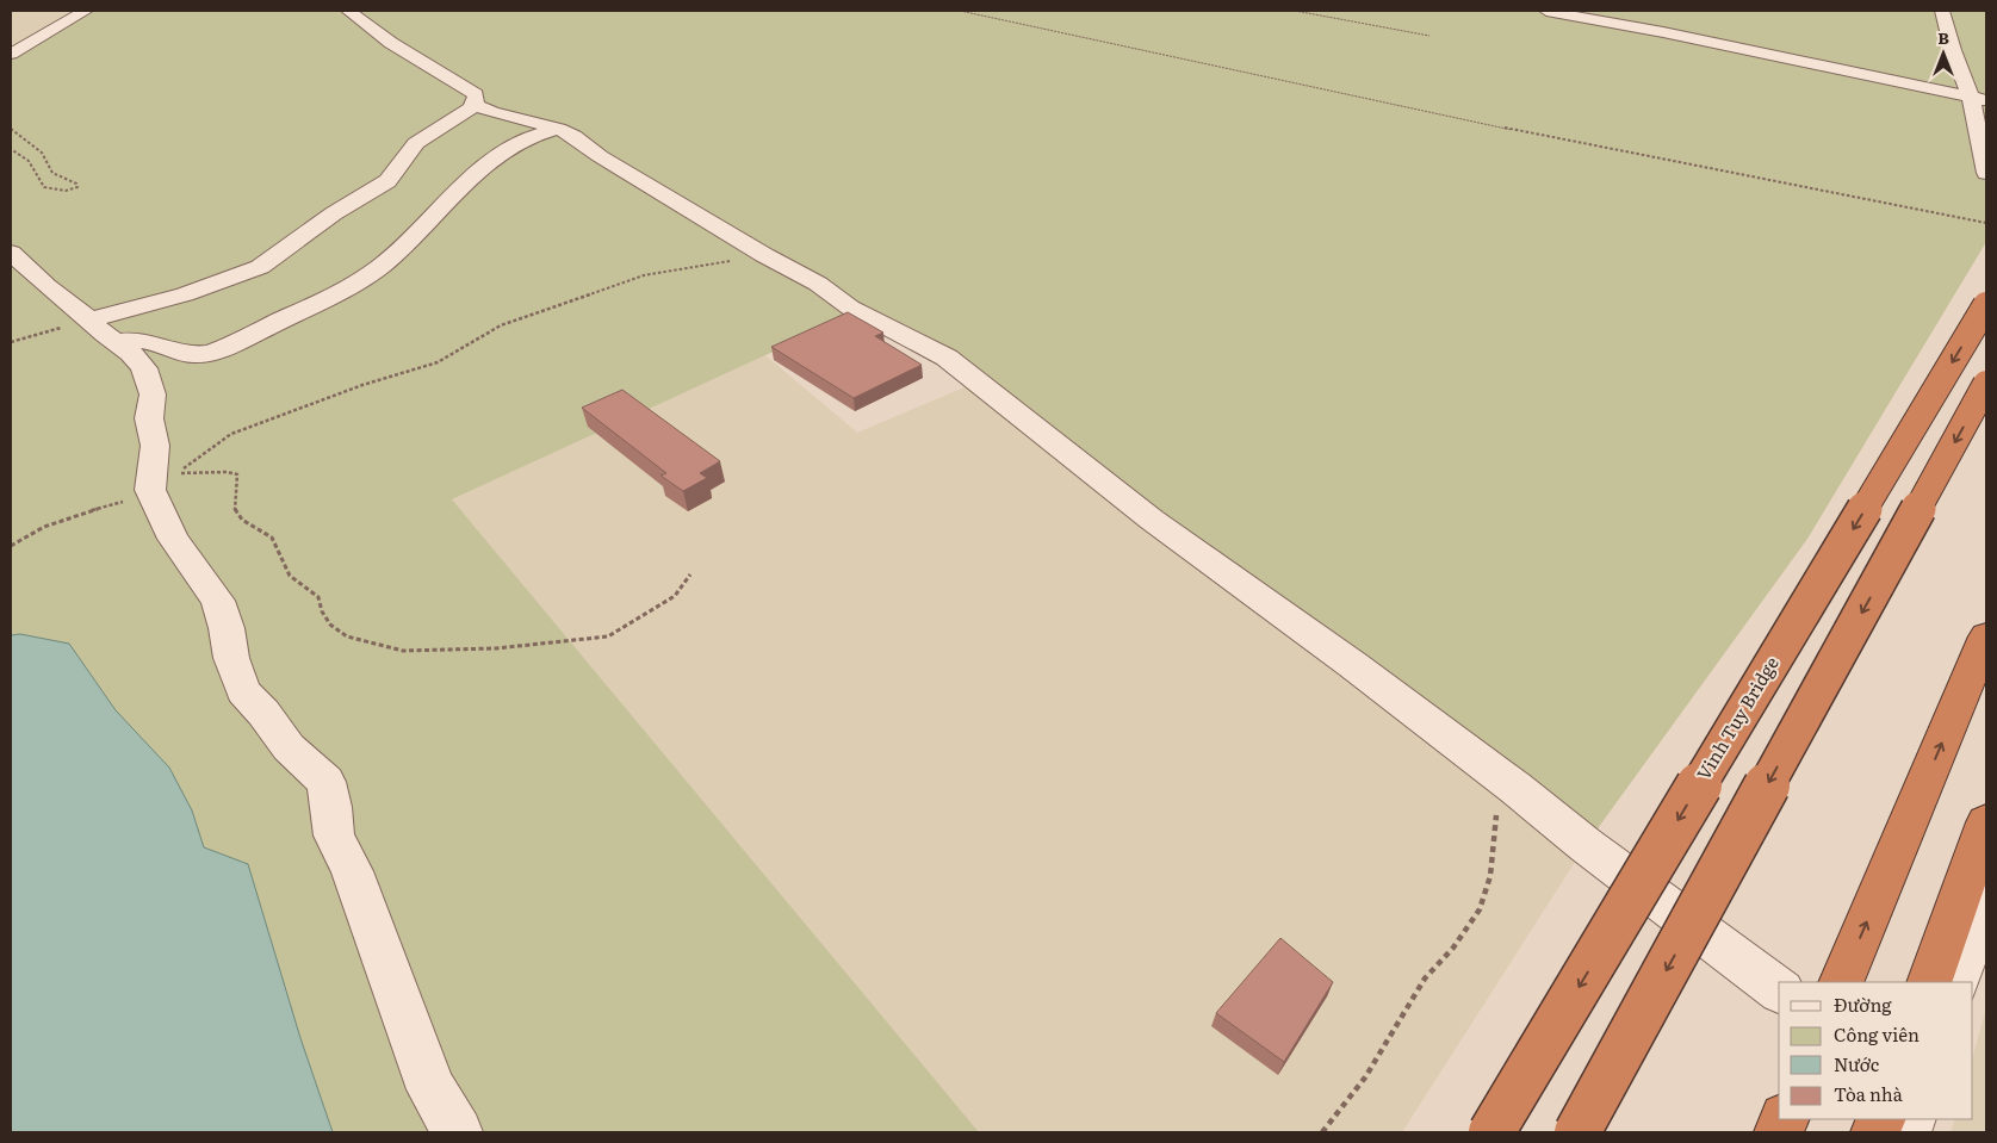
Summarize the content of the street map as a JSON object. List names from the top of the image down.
{
  "streets": {
    "highway": ["Vinh Tuy Bridge"]
  },
  "legend": [
    "Đường",
    "Công viên",
    "Nước",
    "Tòa nhà"
  ],
  "north": "top"
}
